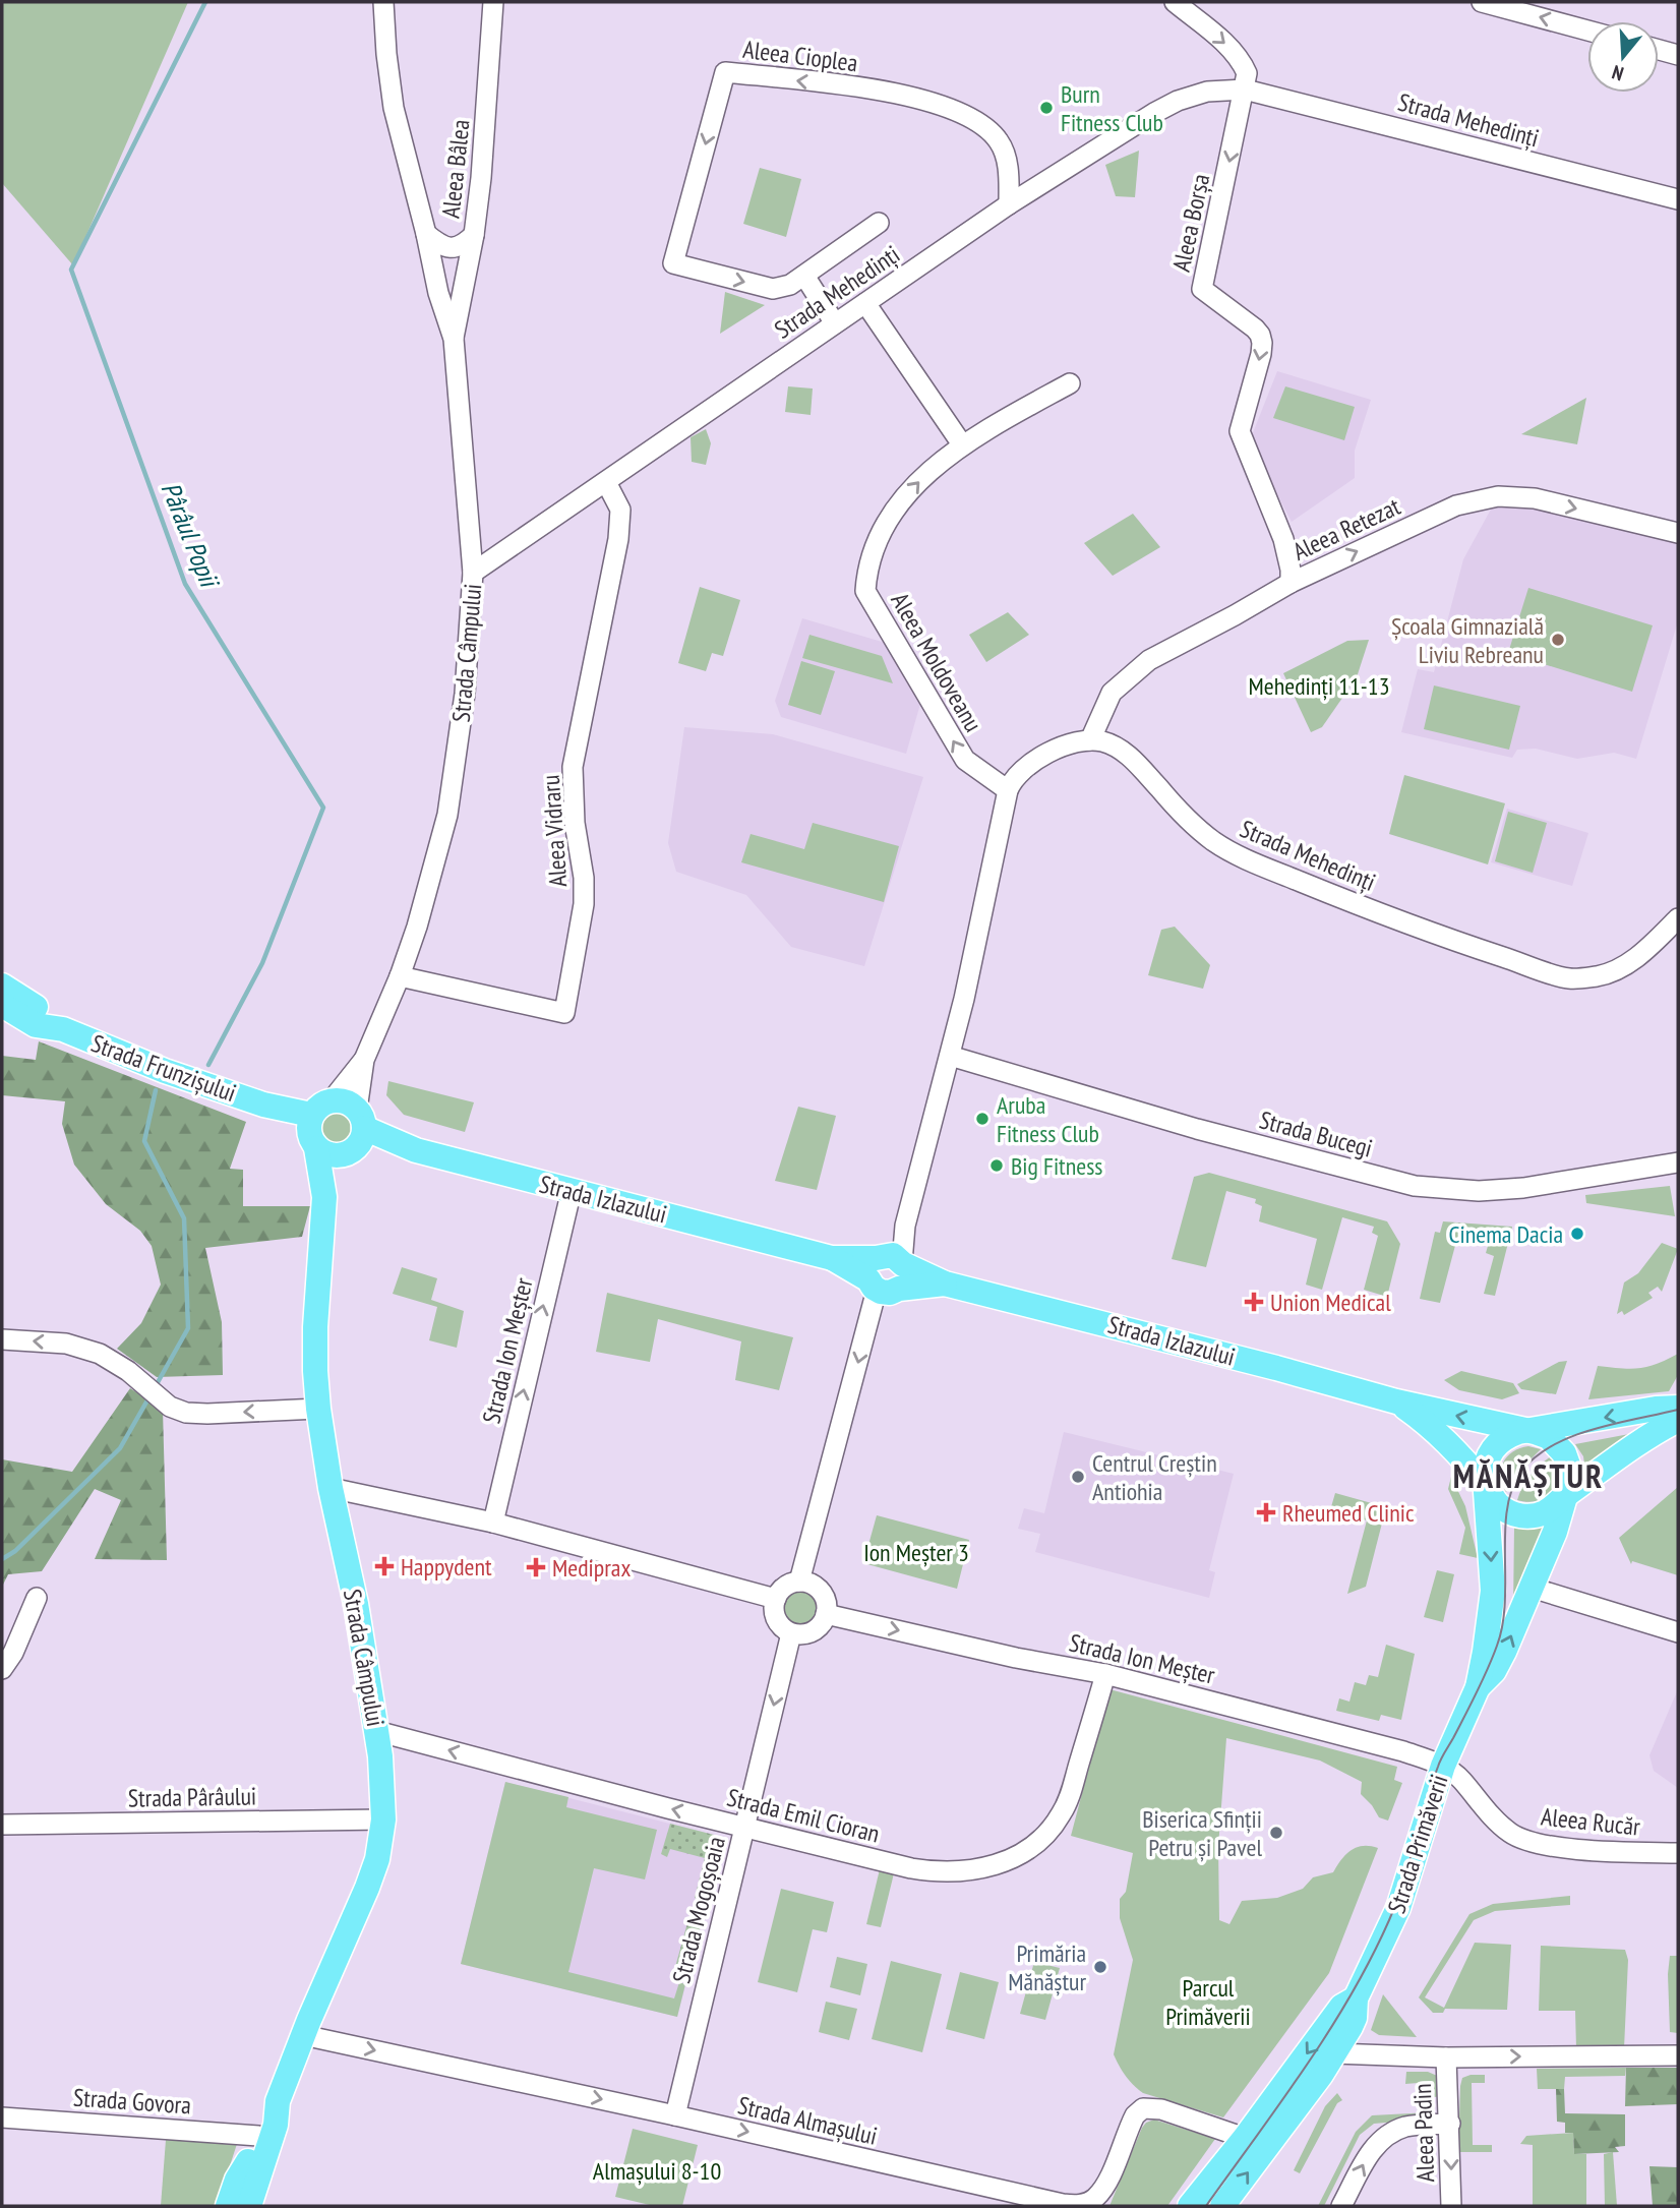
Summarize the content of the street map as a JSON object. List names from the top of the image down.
{
  "streets": {
    "main road": [
      "Strada Câmpului",
      "Strada Frunzișului",
      "Strada Izlazului",
      "Strada Primăverii"
    ],
    "street": [
      "Aleea Cioplea",
      "Strada Mehedinți",
      "Aleea Bâlea",
      "Aleea Borșa",
      "Aleea Retezat",
      "Aleea Moldoveanu",
      "Aleea Vidraru",
      "Strada Bucegi",
      "Strada Ion Meșter",
      "Strada Pârâului",
      "Strada Emil Cioran",
      "Aleea Rucăr",
      "Strada Mogoșoaia",
      "Strada Govora",
      "Strada Almașului",
      "Aleea Padin"
    ]
  },
  "crossings": [
    ["Aleea Cioplea", "Strada Mehedinți"],
    ["Strada Mehedinți", "Aleea Borșa"],
    ["Strada Mehedinți", "Aleea Retezat"],
    ["Strada Mehedinți", "Strada Câmpului"],
    ["Strada Mehedinți", "Aleea Vidraru"],
    ["Aleea Bâlea", "Strada Câmpului"],
    ["Aleea Borșa", "Aleea Retezat"],
    ["Strada Câmpului", "Aleea Vidraru"],
    ["Strada Câmpului", "Strada Izlazului"],
    ["Strada Câmpului", "Strada Pârâului"],
    ["Strada Câmpului", "Strada Emil Cioran"],
    ["Strada Câmpului", "Strada Govora"],
    ["Strada Câmpului", "Strada Almașului"],
    ["Strada Frunzișului", "Strada Izlazului"],
    ["Strada Izlazului", "Strada Ion Meșter"],
    ["Strada Izlazului", "Strada Primăverii"],
    ["Strada Ion Meșter", "Strada Emil Cioran"],
    ["Strada Ion Meșter", "Aleea Rucăr"],
    ["Strada Ion Meșter", "Strada Primăverii"],
    ["Strada Ion Meșter", "Strada Mogoșoaia"],
    ["Strada Emil Cioran", "Strada Mogoșoaia"],
    ["Aleea Rucăr", "Strada Primăverii"],
    ["Strada Primăverii", "Strada Almașului"],
    ["Strada Mogoșoaia", "Strada Almașului"]
  ],
  "one_way": [
    "Aleea Borșa",
    "Aleea Retezat",
    "Aleea Moldoveanu",
    "Strada Emil Cioran",
    "Strada Mogoșoaia",
    "Strada Almașului",
    "Aleea Padin"
  ],
  "districts": ["MĂNĂȘTUR"],
  "water": ["Pârâul Popii"],
  "parks": [
    "Mehedinți 11-13",
    "Ion Meșter 3",
    "Parcul Primăverii",
    "Almașului 8-10"
  ],
  "places": {
    "other": [
      "Burn Fitness Club",
      "Școala Gimnazială Liviu Rebreanu",
      "Aruba Fitness Club",
      "Big Fitness",
      "Cinema Dacia",
      "Centrul Creștin Antiohia",
      "Biserica Sfinții Petru și Pavel",
      "Primăria Mănăștur"
    ],
    "health": [
      "Union Medical",
      "Rheumed Clinic",
      "Happydent",
      "Mediprax"
    ]
  },
  "north": "bottom"
}
